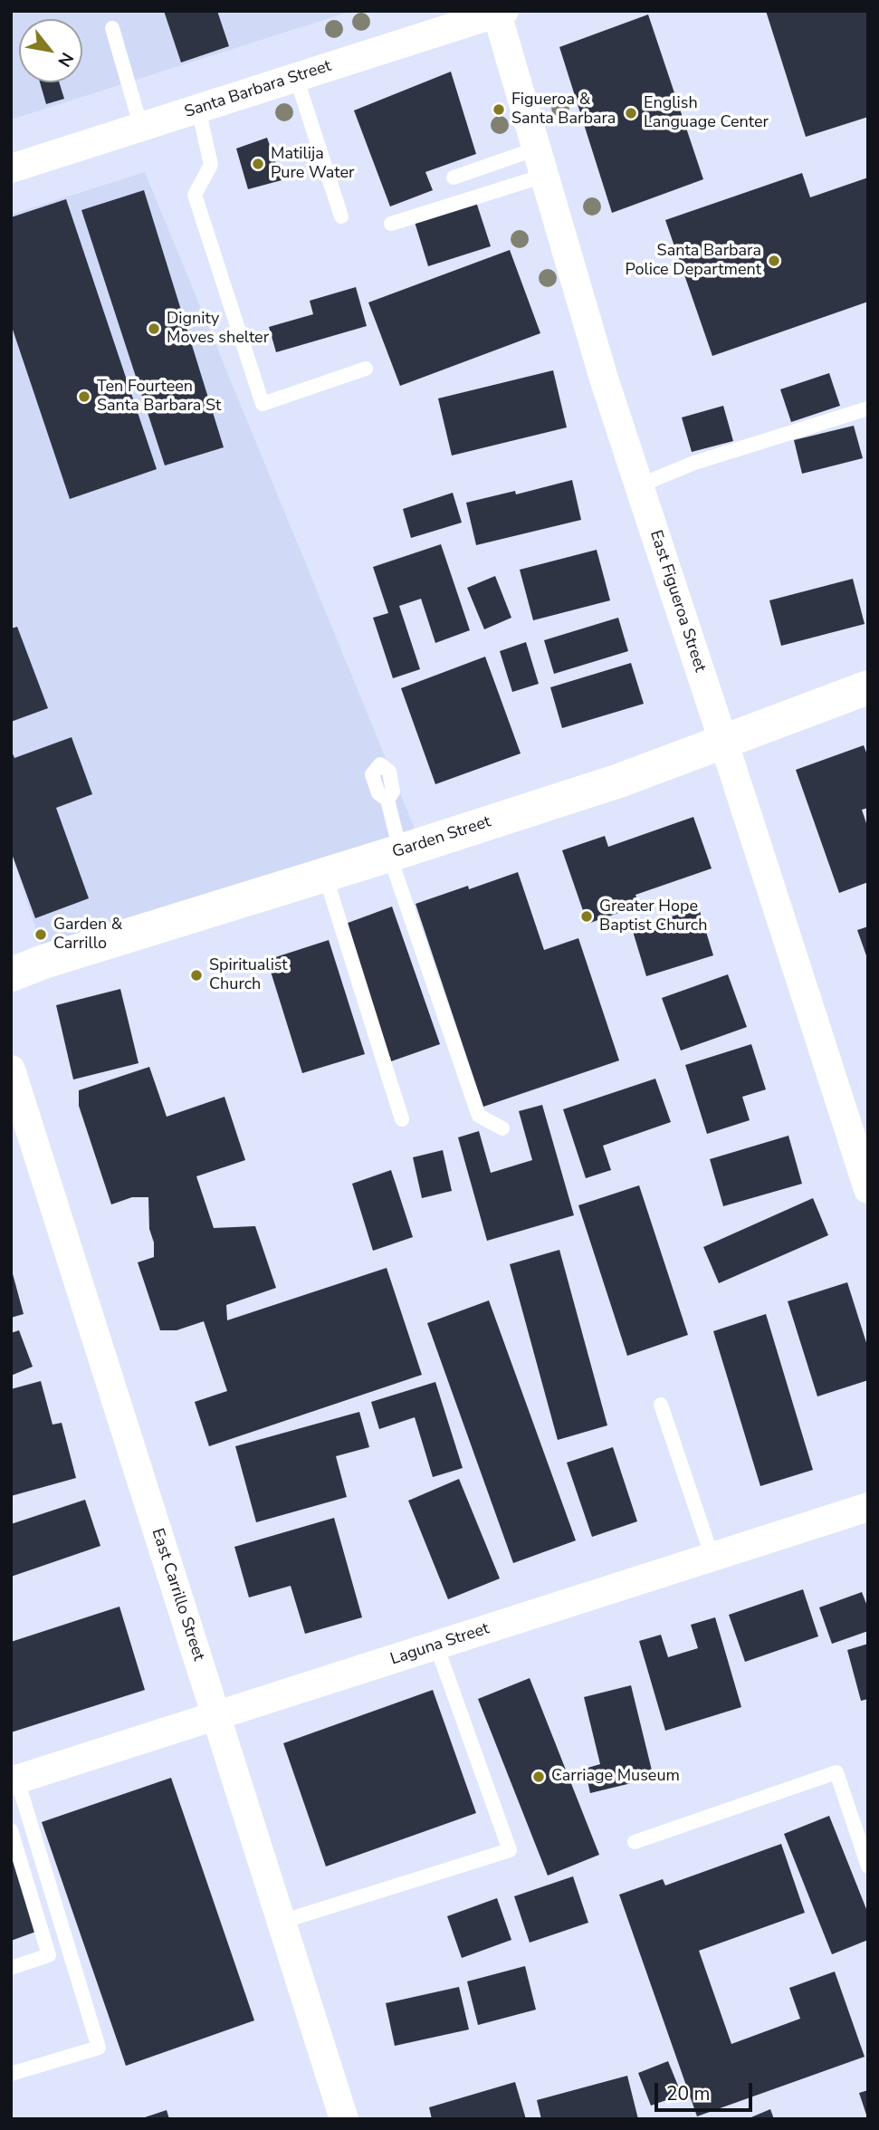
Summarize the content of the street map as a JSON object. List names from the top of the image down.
{
  "streets": {
    "main road": ["Garden Street"],
    "street": [
      "Santa Barbara Street",
      "East Figueroa Street",
      "East Carrillo Street",
      "Laguna Street"
    ]
  },
  "crossings": [
    ["Santa Barbara Street", "East Figueroa Street"],
    ["East Figueroa Street", "Garden Street"],
    ["East Carrillo Street", "Laguna Street"]
  ],
  "places": [
    "Figueroa & Santa Barbara",
    "English Language Center",
    "Matilija Pure Water",
    "Santa Barbara Police Department",
    "Dignity Moves shelter",
    "Ten Fourteen Santa Barbara St",
    "Greater Hope Baptist Church",
    "Garden & Carrillo",
    "Spiritualist Church",
    "Carriage Museum"
  ],
  "scale_bar": "20 m",
  "north": "bottom right"
}
